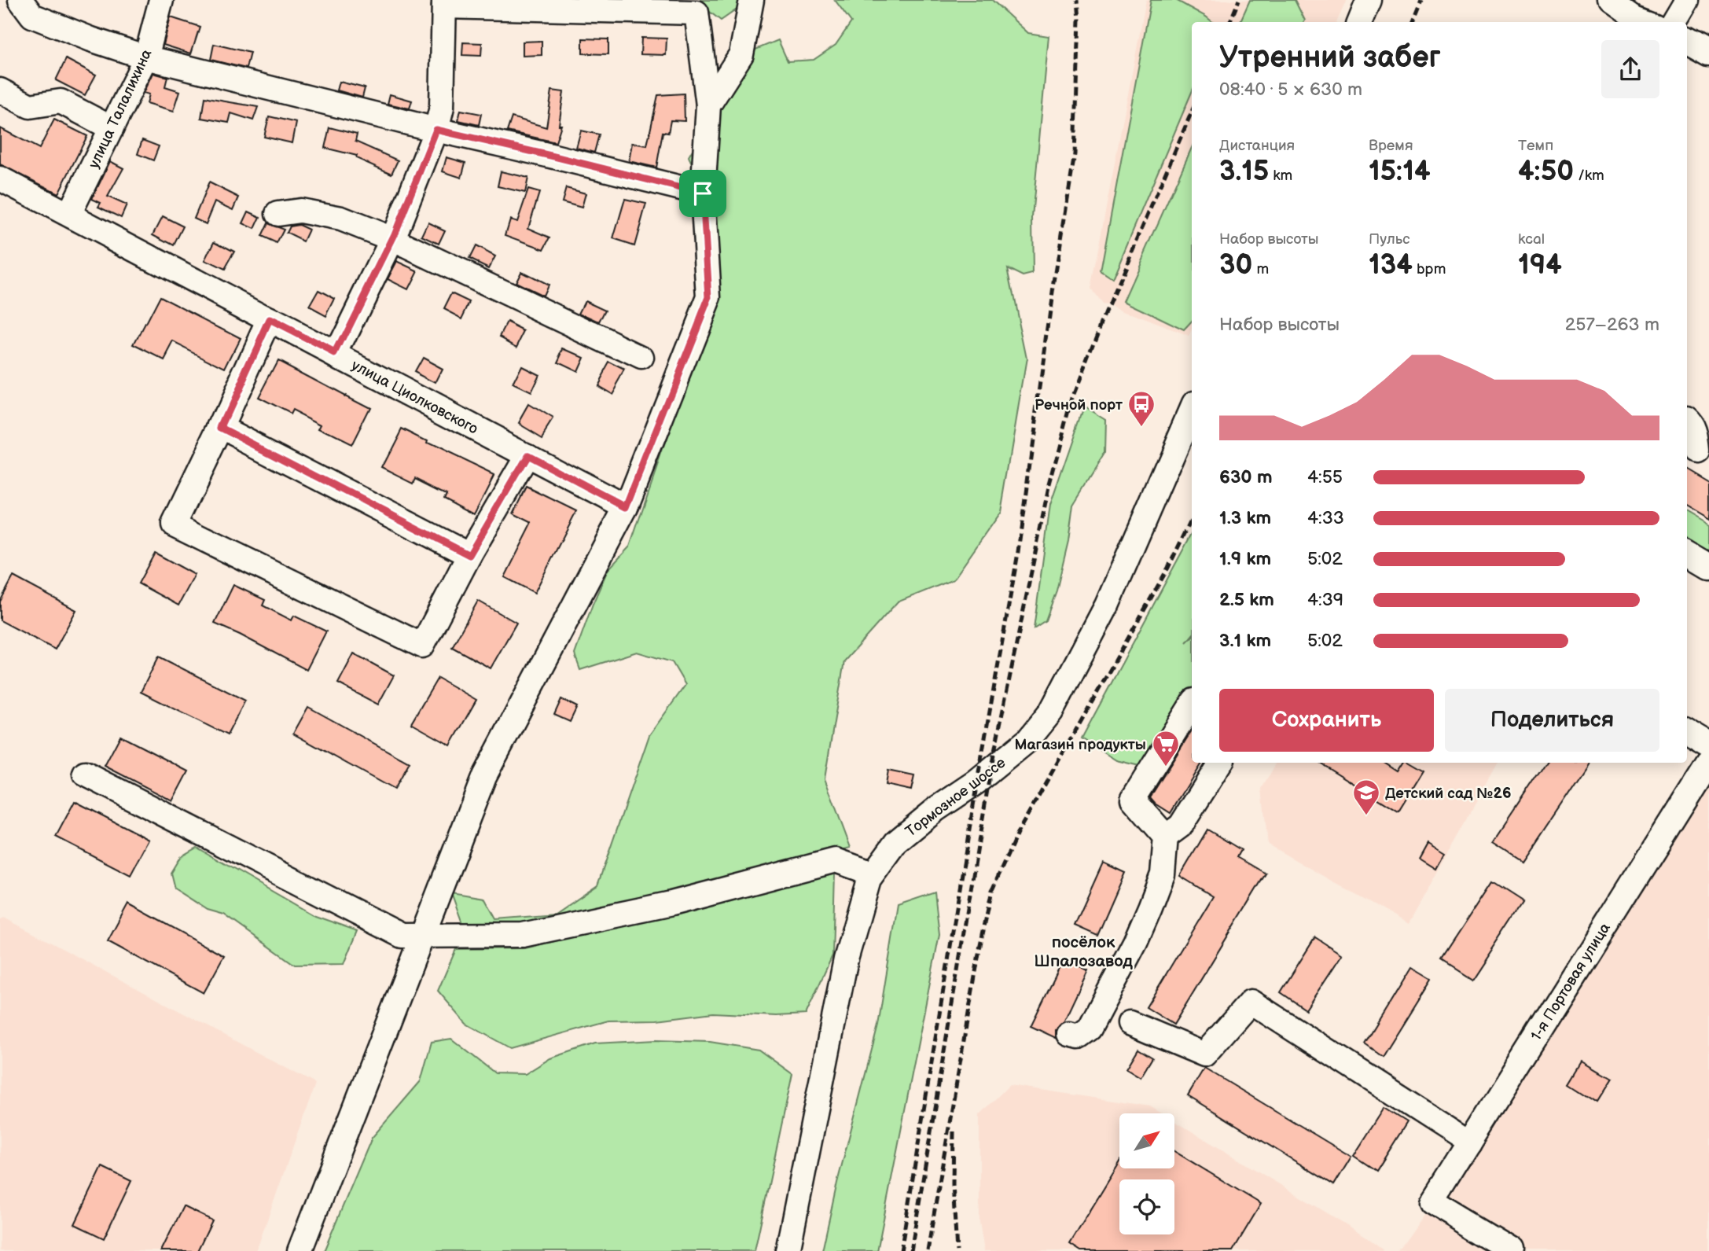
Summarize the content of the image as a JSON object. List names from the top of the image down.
{
  "streets": {
    "street": [
      "улица Талалихина",
      "улица Циолковского",
      "Тормозное шоссе",
      "1-я Портовая улица"
    ]
  },
  "crossings": [
    ["улица Талалихина", "улица Циолковского"]
  ],
  "districts": ["посёлок Шпалозавод"],
  "places": {
    "bus stop": ["Речной порт"],
    "supermarket": ["Магазин продукты"],
    "school or university": ["Детский сад №26"]
  },
  "north": "top right",
  "page": {
    "heading": ["Утренний забег", "08:40 · 5 × 630 m"],
    "stats": [
      ["Дистанция", "3.15 km"],
      ["Время", "15:14"],
      ["Темп", "4:50 /km"],
      ["Набор высоты", "30 m"],
      ["Пульс", "134 bpm"],
      ["kcal", "194"]
    ],
    "chart": ["Набор высоты", "257–263 m"],
    "list": [
      {
        "name": "630 m",
        "note": "4:55"
      },
      {
        "name": "1.3 km",
        "note": "4:33"
      },
      {
        "name": "1.9 km",
        "note": "5:02"
      },
      {
        "name": "2.5 km",
        "note": "4:39"
      },
      {
        "name": "3.1 km",
        "note": "5:02"
      }
    ],
    "buttons": ["Сохранить", "Поделиться"]
  }
}
